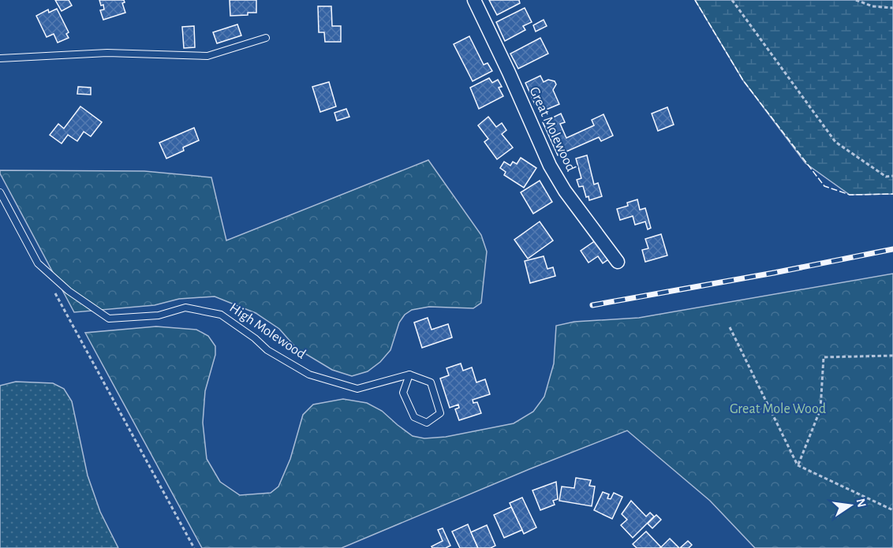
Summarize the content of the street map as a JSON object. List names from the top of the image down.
{
  "streets": {
    "street": ["Great Molewood"],
    "lane": ["High Molewood"]
  },
  "parks": ["Great Mole Wood"],
  "north": "right"
}
